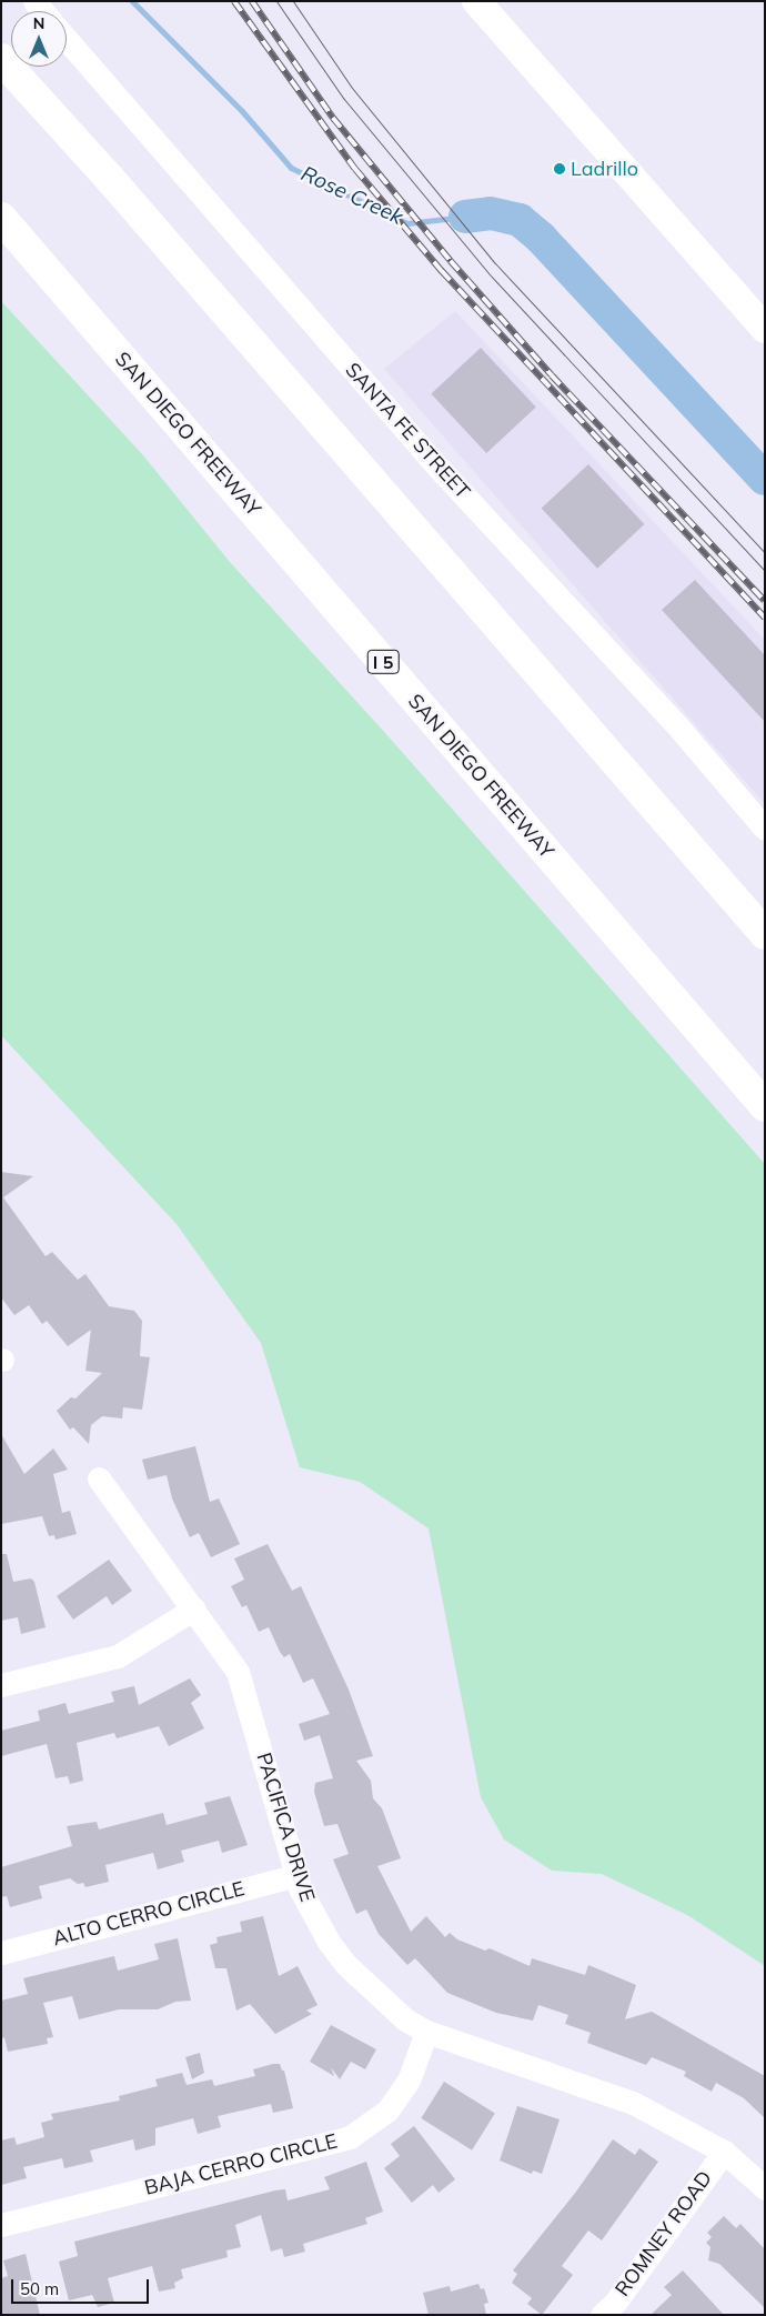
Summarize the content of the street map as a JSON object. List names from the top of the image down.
{
  "streets": {
    "highway": ["SAN DIEGO FREEWAY", "I 5"],
    "street": [
      "SANTA FE STREET",
      "PACIFICA DRIVE",
      "ALTO CERRO CIRCLE",
      "BAJA CERRO CIRCLE",
      "ROMNEY ROAD"
    ]
  },
  "crossings": [
    ["PACIFICA DRIVE", "ALTO CERRO CIRCLE"],
    ["PACIFICA DRIVE", "BAJA CERRO CIRCLE"],
    ["PACIFICA DRIVE", "ROMNEY ROAD"]
  ],
  "water": ["Rose Creek"],
  "places": ["Ladrillo"],
  "scale_bar": "50 m",
  "north": "top"
}
